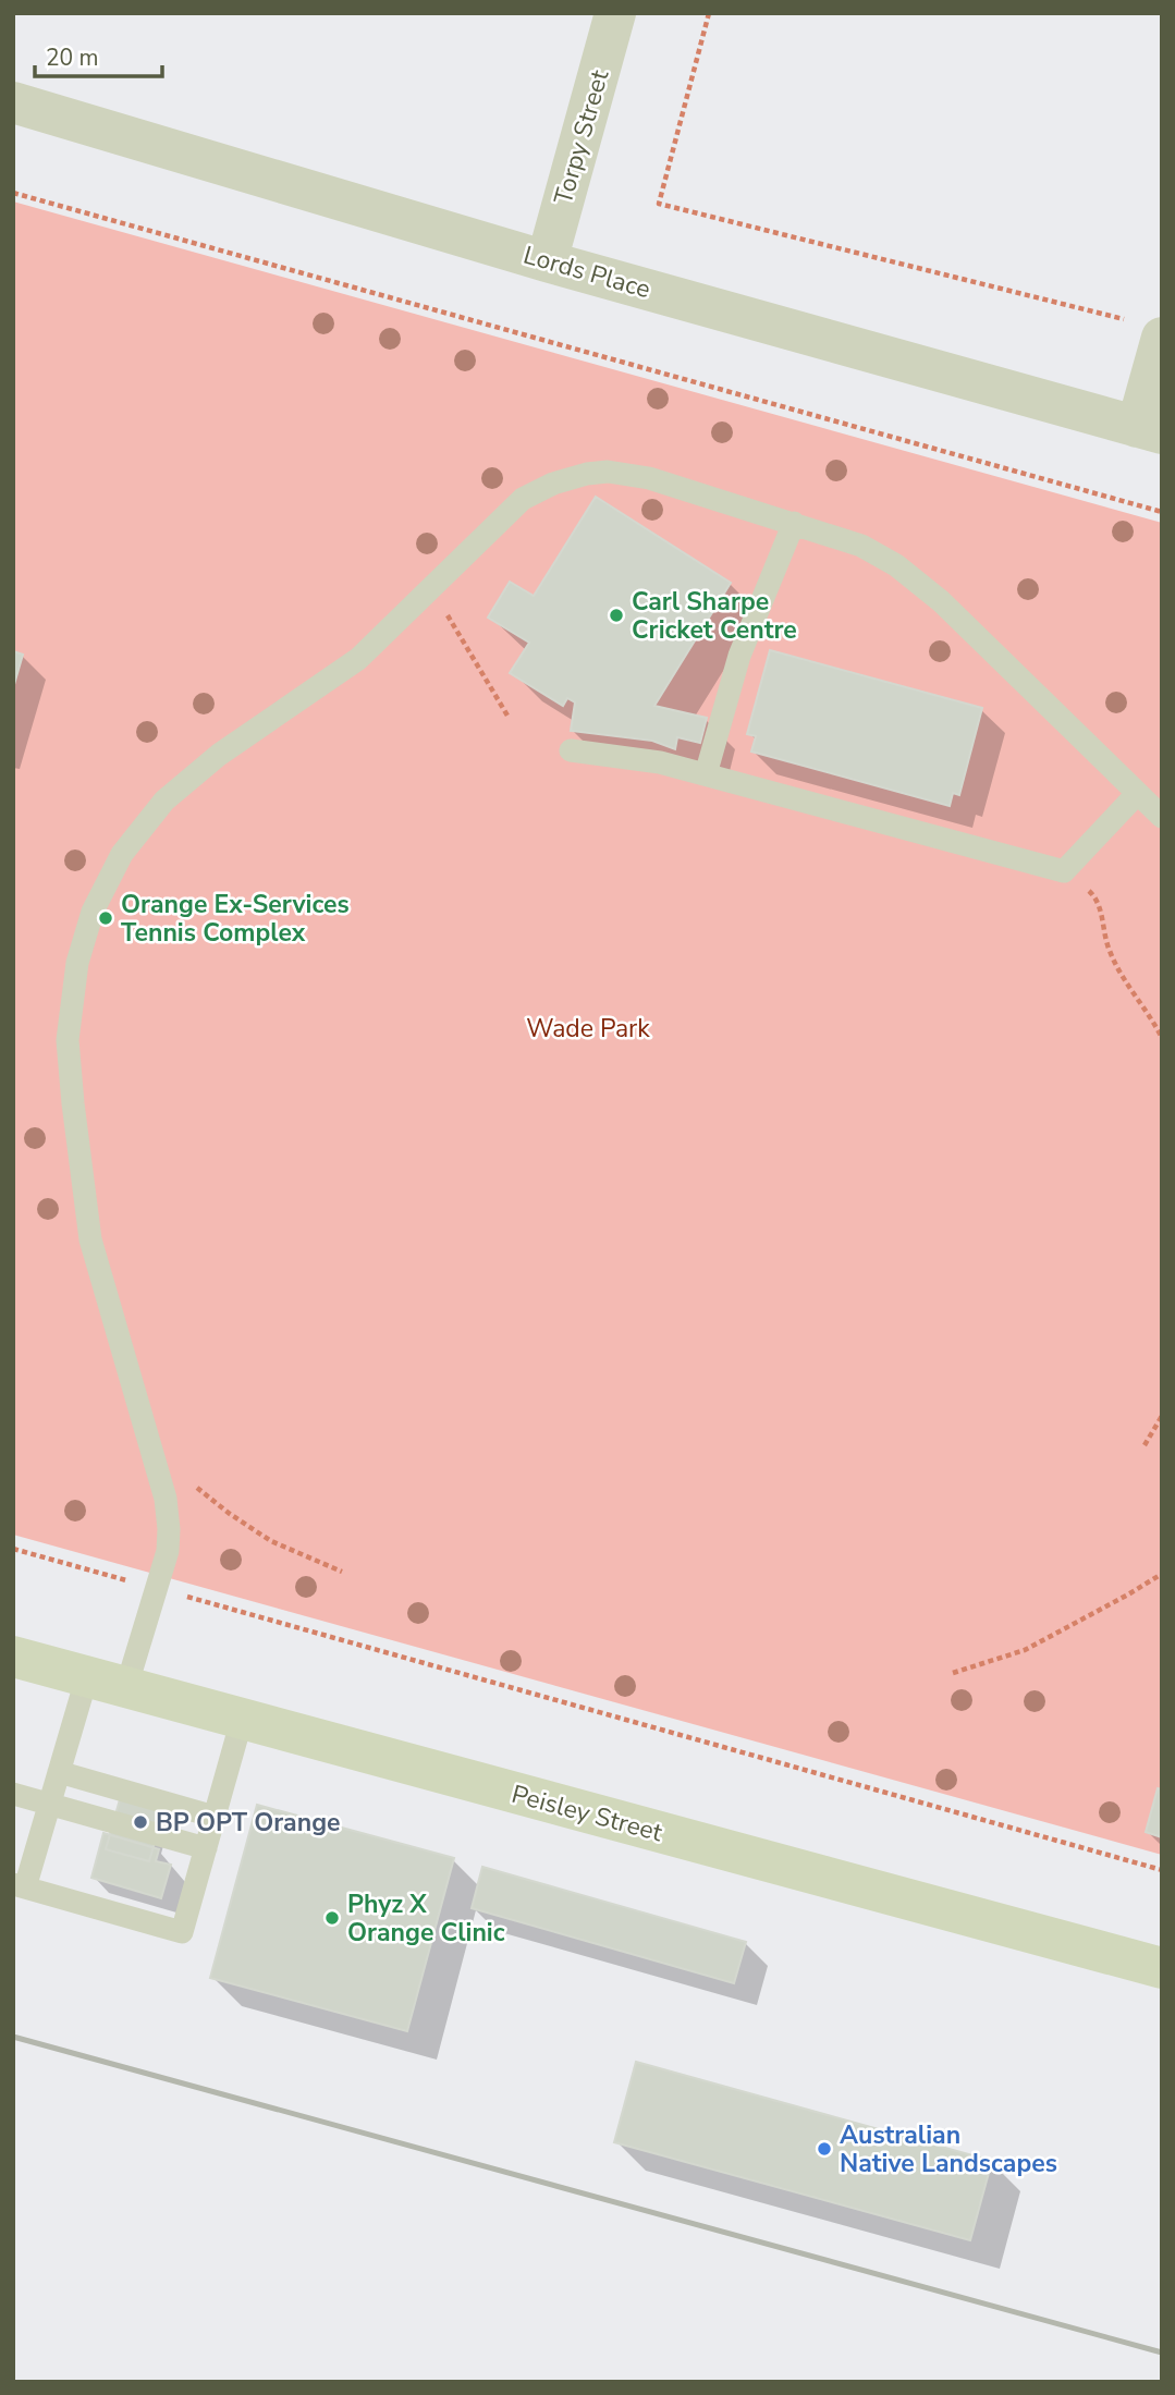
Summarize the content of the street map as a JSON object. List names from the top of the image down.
{
  "streets": {
    "main road": ["Peisley Street"],
    "street": ["Torpy Street", "Lords Place"]
  },
  "crossings": [
    ["Torpy Street", "Lords Place"]
  ],
  "parks": ["Wade Park"],
  "places": [
    "Carl Sharpe Cricket Centre",
    "Orange Ex-Services Tennis Complex",
    "BP OPT Orange",
    "Phyz X Orange Clinic",
    "Australian Native Landscapes"
  ],
  "scale_bar": "20 m"
}
